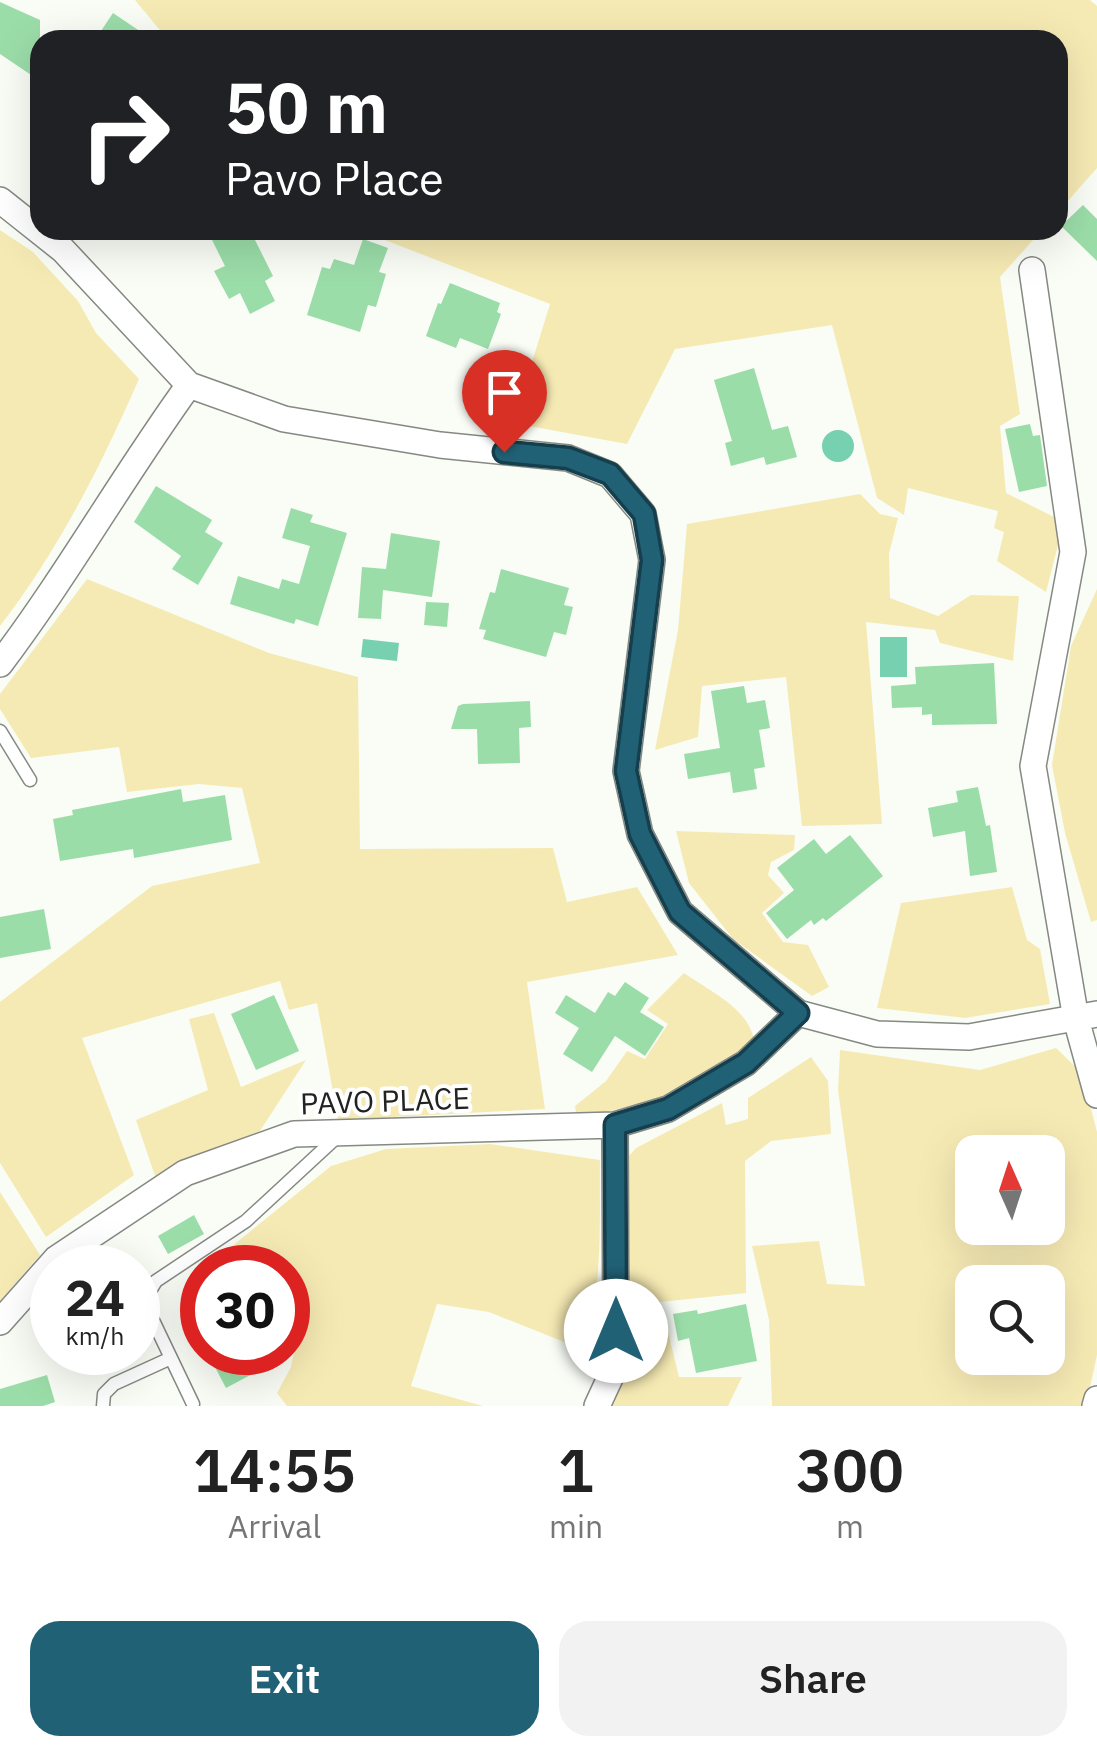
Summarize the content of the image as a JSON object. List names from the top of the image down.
{
  "streets": {
    "street": ["PAVO PLACE"]
  },
  "north": "top",
  "page": {
    "turn": ["50 m", "Pavo Place"],
    "speed": "24 km/h",
    "limit": "30",
    "eta": [
      "14:55",
      "Arrival",
      "1",
      "min",
      "300",
      "m"
    ],
    "buttons": ["Exit", "Share"]
  }
}
